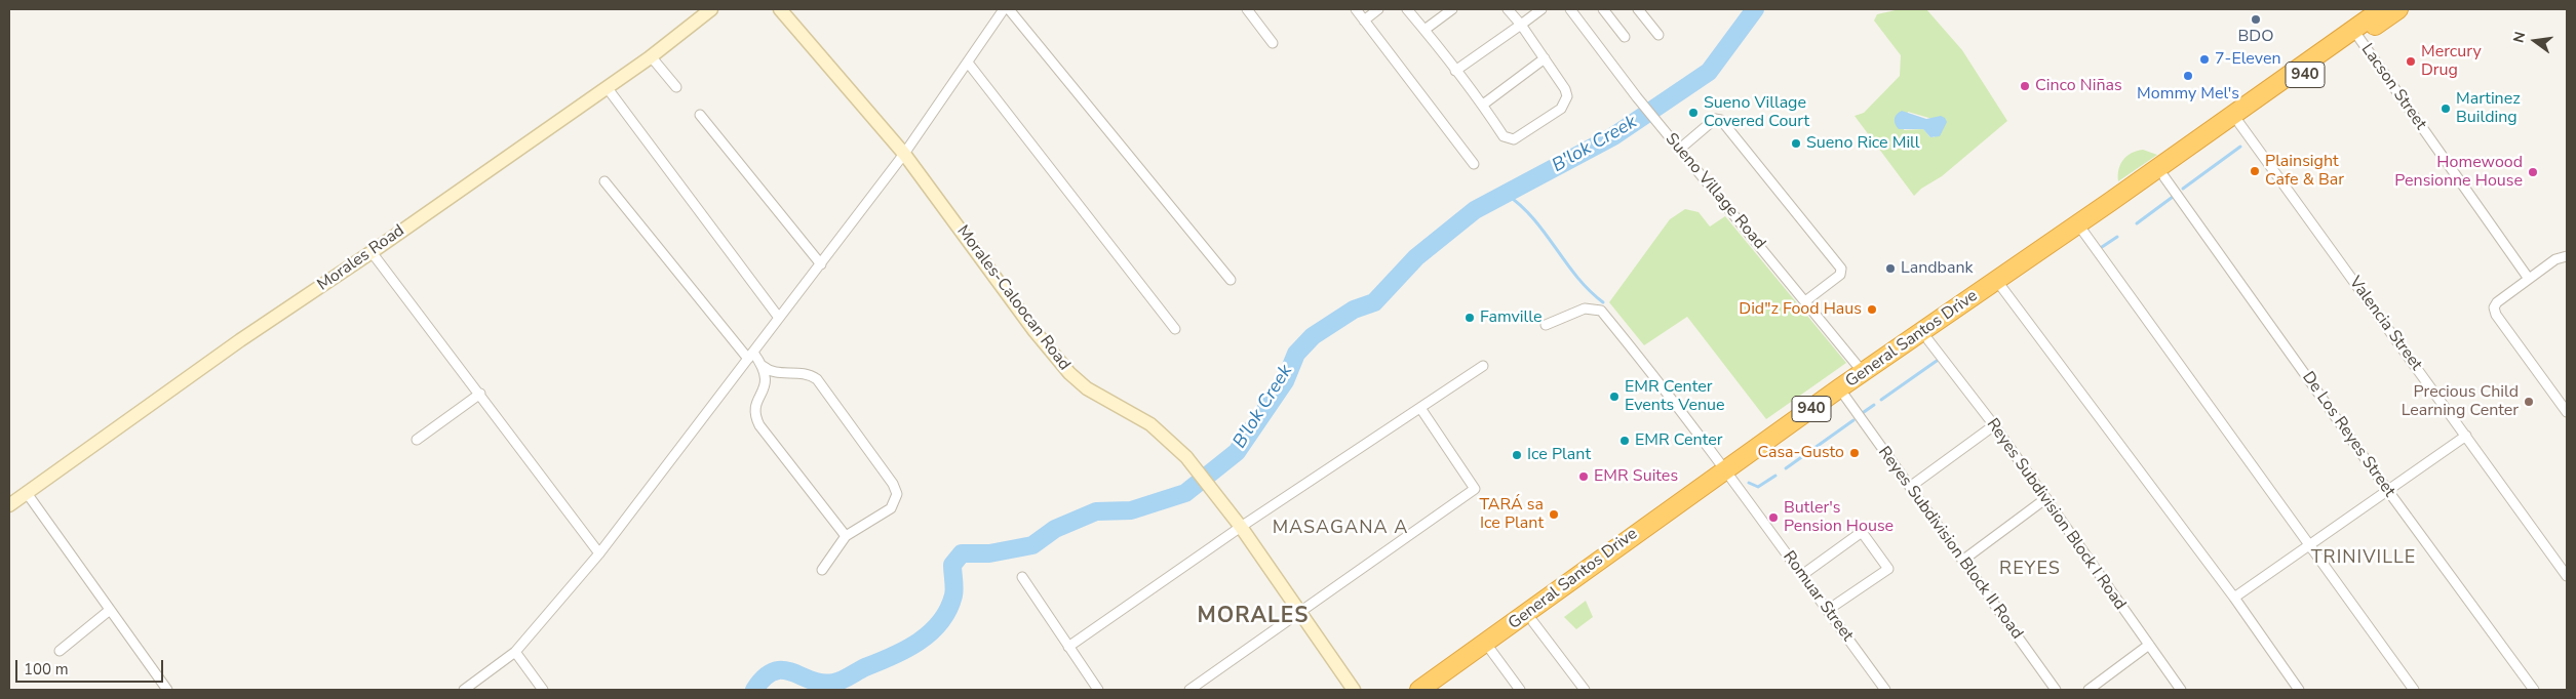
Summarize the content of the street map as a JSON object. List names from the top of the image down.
{
  "streets": {
    "highway": ["940", "General Santos Drive"],
    "street": [
      "Lacson Street",
      "Sueno Village Road",
      "Morales Road",
      "Morales-Caloocan Road",
      "Valencia Street",
      "De Los Reyes Street",
      "Reyes Subdivision Block I Road",
      "Reyes Subdivision Block II Road",
      "Romuar Street"
    ]
  },
  "crossings": [
    ["Lacson Street", "General Santos Drive"],
    ["Sueno Village Road", "General Santos Drive"],
    ["Valencia Street", "General Santos Drive"],
    ["General Santos Drive", "De Los Reyes Street"],
    ["General Santos Drive", "Reyes Subdivision Block I Road"],
    ["General Santos Drive", "Reyes Subdivision Block II Road"],
    ["General Santos Drive", "Romuar Street"]
  ],
  "districts": [
    "MASAGANA A",
    "TRINIVILLE",
    "REYES",
    "MORALES"
  ],
  "water": ["B'lok Creek"],
  "places": [
    "BDO",
    "7-Eleven",
    "Mercury Drug",
    "Mommy Mel's",
    "Cinco Niñas",
    "Martinez Building",
    "Sueno Village Covered Court",
    "Sueno Rice Mill",
    "Plainsight Cafe & Bar",
    "Homewood Pensionne House",
    "Landbank",
    "Did\"z Food Haus",
    "Famville",
    "EMR Center Events Venue",
    "Precious Child Learning Center",
    "EMR Center",
    "Casa-Gusto",
    "Ice Plant",
    "EMR Suites",
    "TARÁ sa Ice Plant",
    "Butler's Pension House"
  ],
  "scale_bar": "100 m",
  "north": "left"
}
